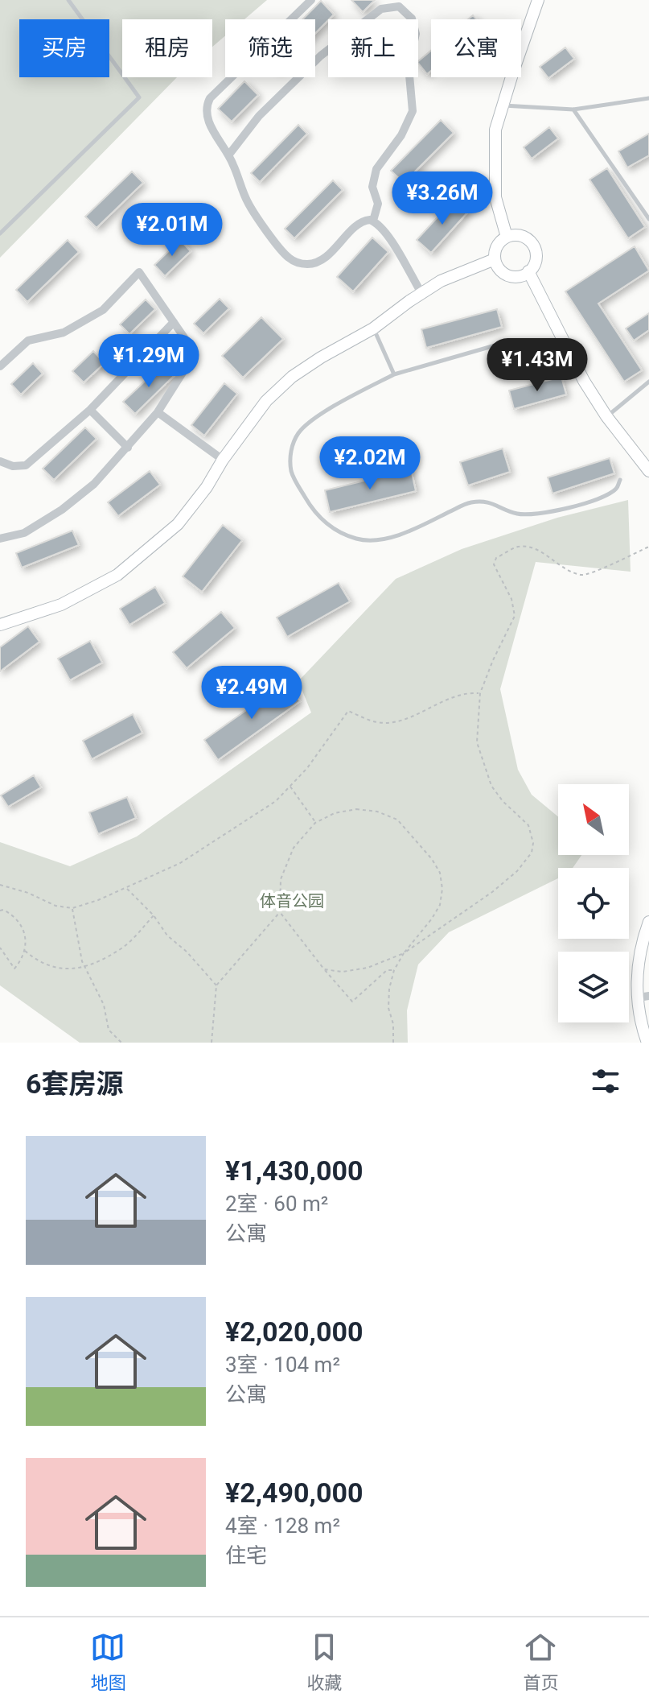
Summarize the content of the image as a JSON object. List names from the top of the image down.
{
  "parks": ["体音公园"],
  "north": "top left",
  "page": {
    "chip": [
      "买房",
      "租房",
      "筛选",
      "新上",
      "公寓"
    ],
    "price": [
      "¥3.26M",
      "¥2.01M",
      "¥1.29M",
      "¥1.43M",
      "¥2.02M",
      "¥2.49M"
    ],
    "heading": "6套房源",
    "list": [
      {
        "name": "¥1,430,000",
        "note": "2室 · 60 m² · 公寓"
      },
      {
        "name": "¥2,020,000",
        "note": "3室 · 104 m² · 公寓"
      },
      {
        "name": "¥2,490,000",
        "note": "4室 · 128 m² · 住宅"
      }
    ],
    "tabs": ["地图", "收藏", "首页"]
  }
}
